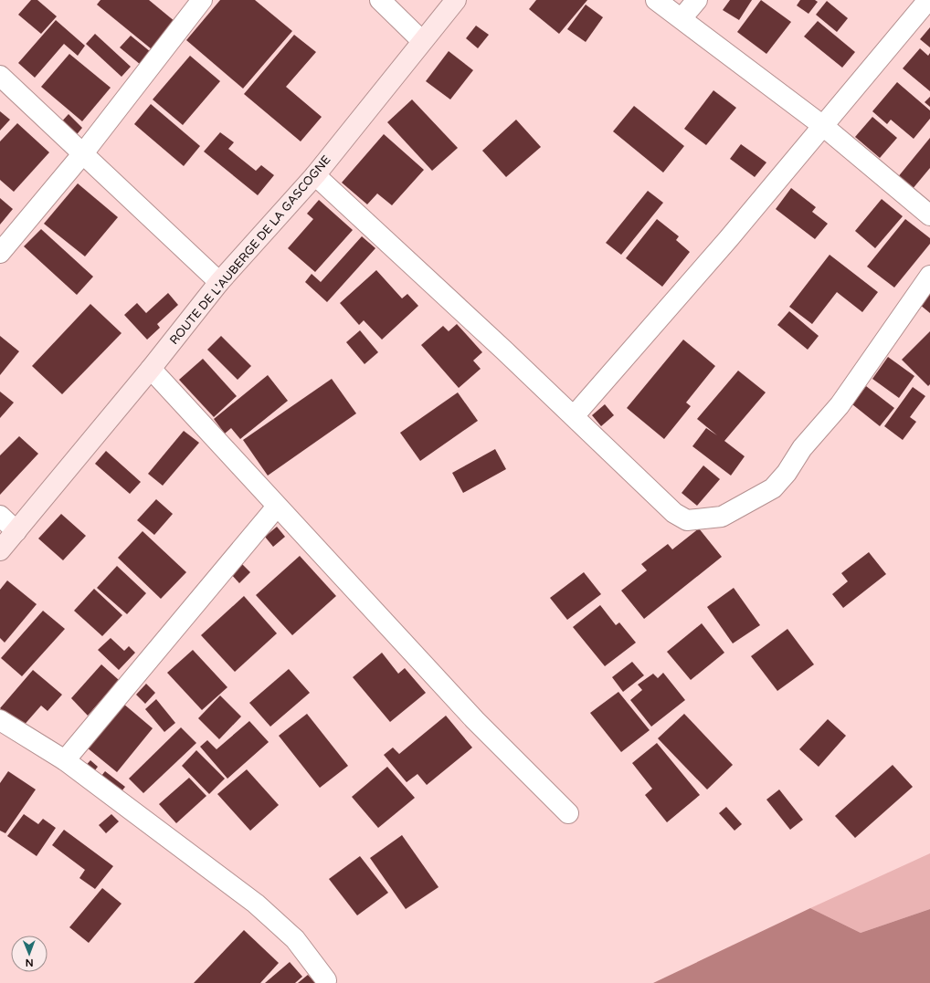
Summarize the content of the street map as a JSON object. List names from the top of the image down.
{
  "streets": {
    "street": ["ROUTE DE L'AUBERGE DE LA GASCOGNE"]
  },
  "north": "bottom"
}
